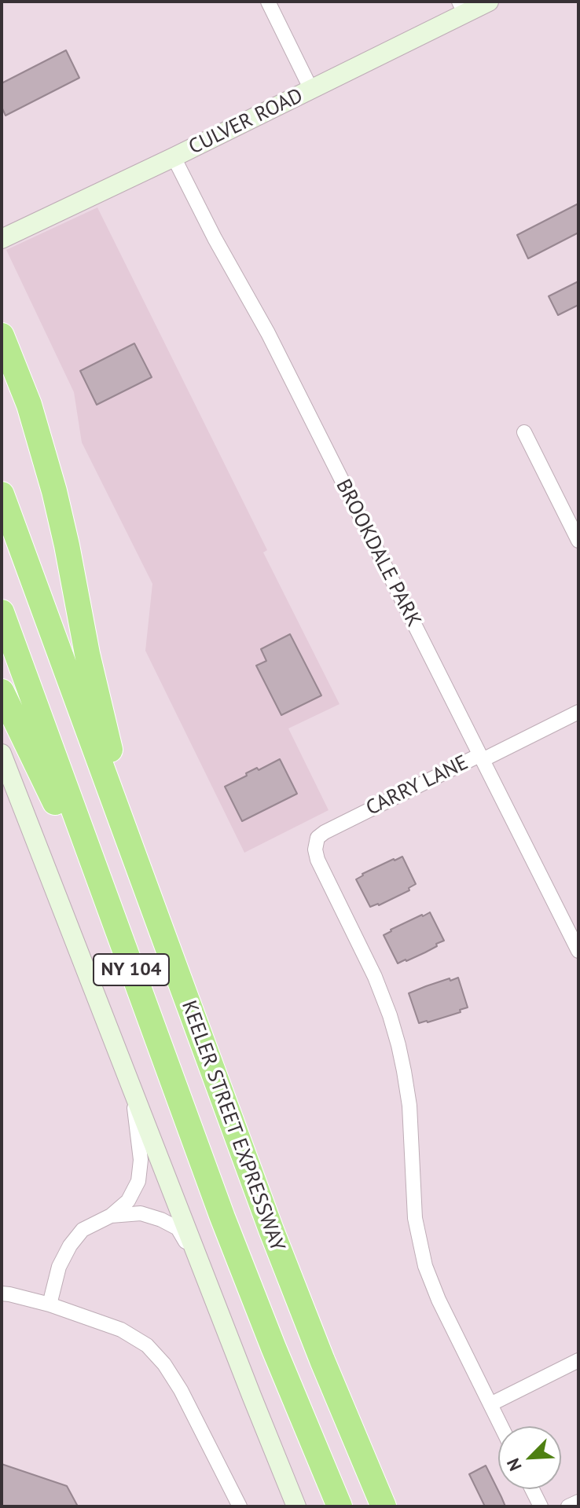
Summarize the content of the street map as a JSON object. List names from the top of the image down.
{
  "streets": {
    "highway": ["NY 104", "KEELER STREET EXPRESSWAY"],
    "main road": ["CULVER ROAD"],
    "street": ["BROOKDALE PARK", "CARRY LANE"]
  },
  "crossings": [
    ["CULVER ROAD", "BROOKDALE PARK"],
    ["BROOKDALE PARK", "CARRY LANE"]
  ],
  "north": "bottom left"
}
